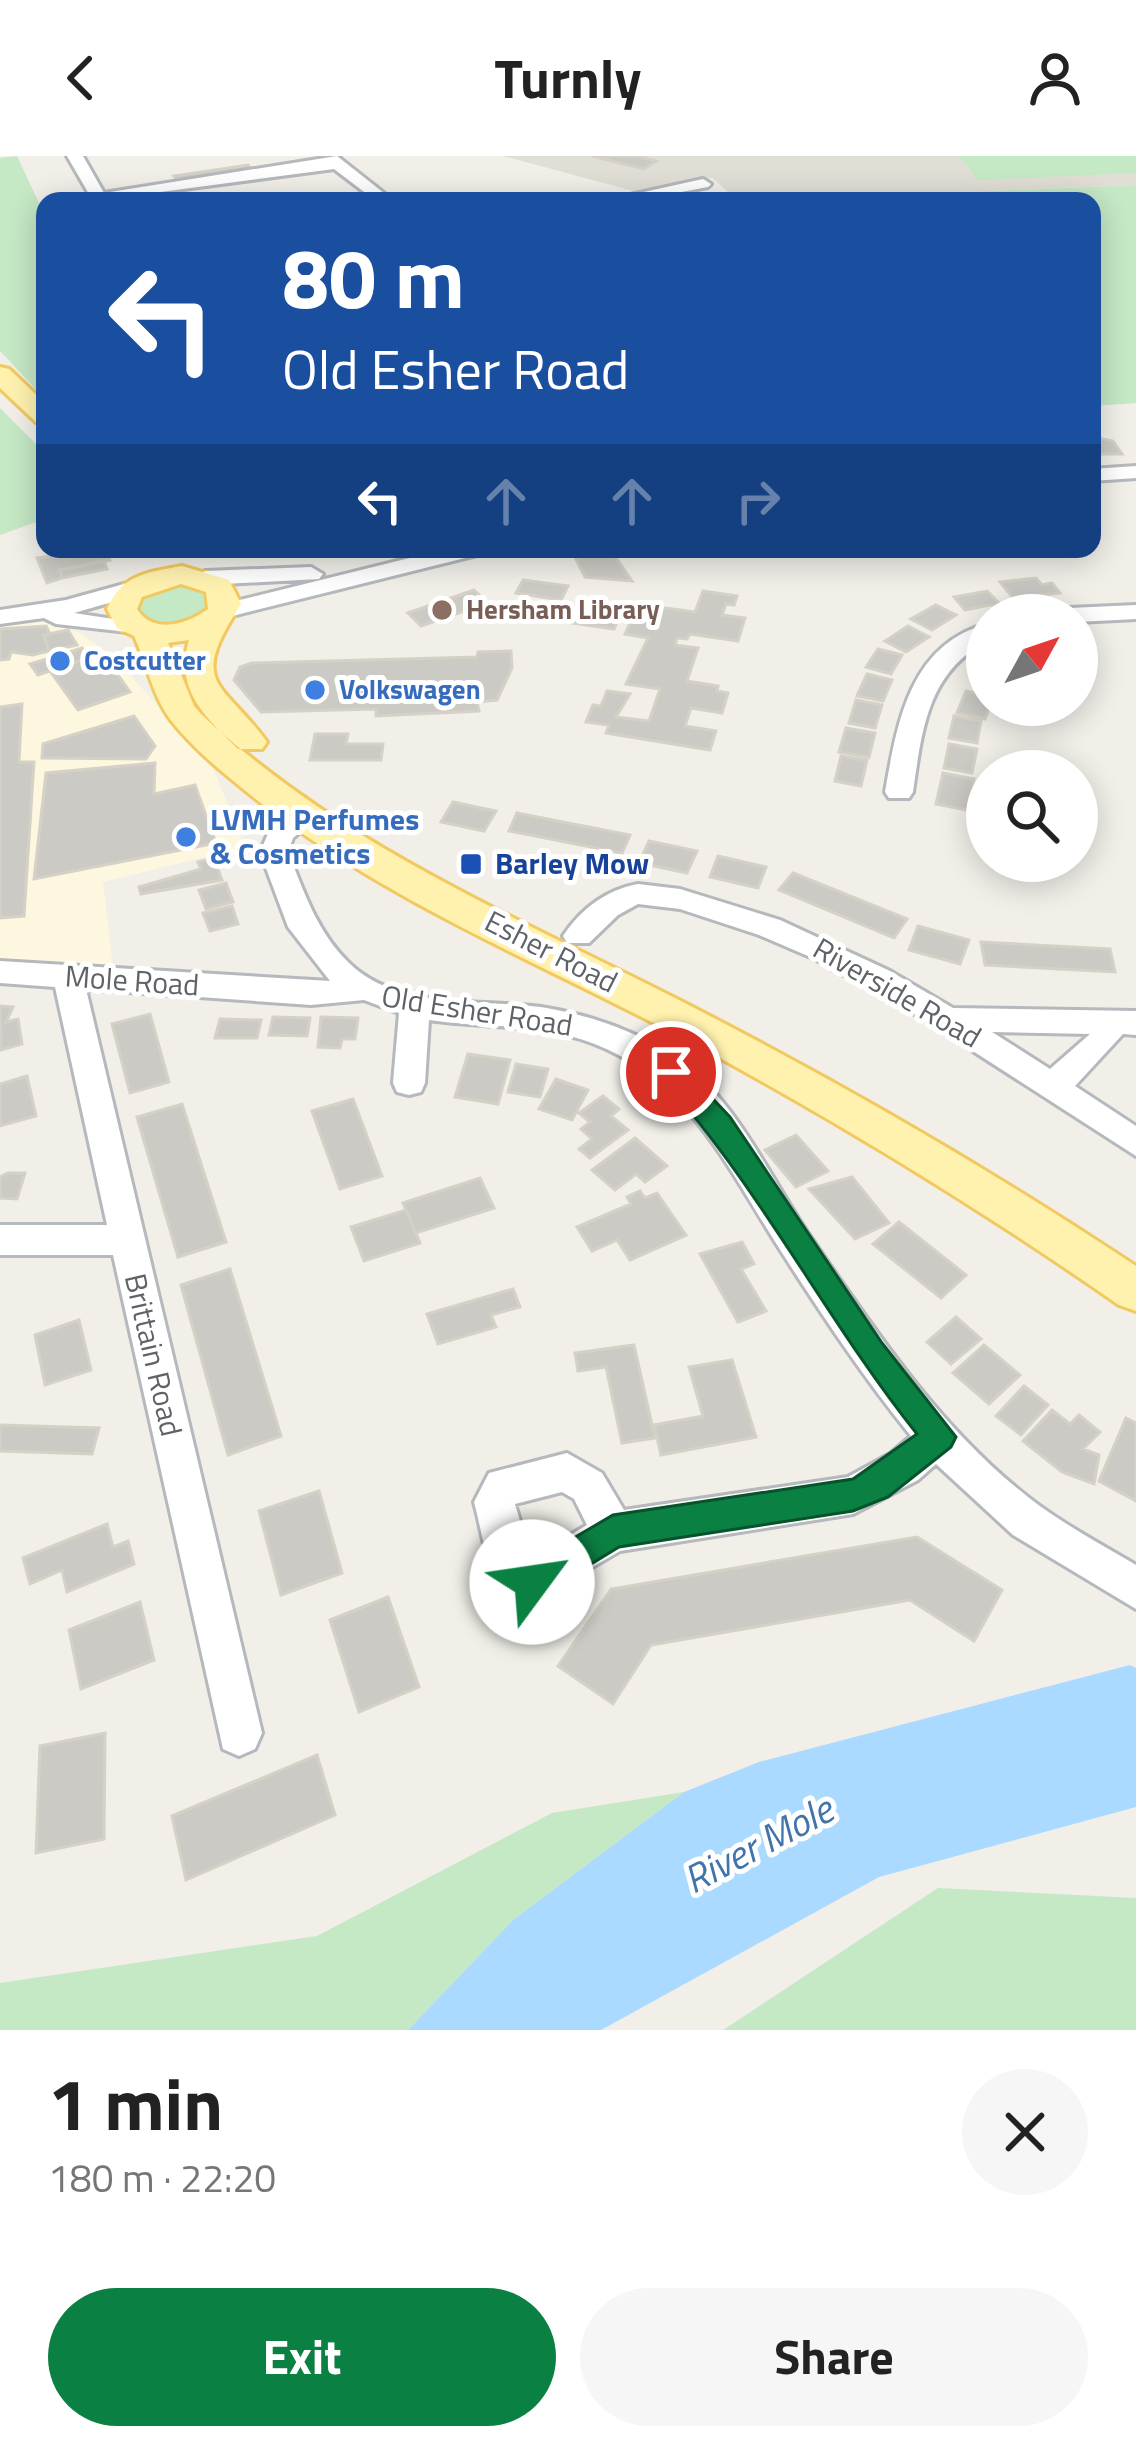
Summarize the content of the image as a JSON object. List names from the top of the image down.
{
  "streets": {
    "main road": ["Esher Road"],
    "street": [
      "Mole Road",
      "Riverside Road",
      "Old Esher Road",
      "Brittain Road"
    ]
  },
  "crossings": [
    ["Esher Road", "Riverside Road"],
    ["Esher Road", "Old Esher Road"],
    ["Mole Road", "Old Esher Road"],
    ["Mole Road", "Brittain Road"]
  ],
  "water": ["River Mole"],
  "places": {
    "other": [
      "Hersham Library",
      "Costcutter",
      "Volkswagen",
      "LVMH Perfumes & Cosmetics"
    ],
    "transit": ["Barley Mow"]
  },
  "north": "top right",
  "page": {
    "header": "Turnly",
    "turn": ["80 m", "Old Esher Road"],
    "heading": ["1 min", "180 m · 22:20"],
    "buttons": ["Exit", "Share"]
  }
}
